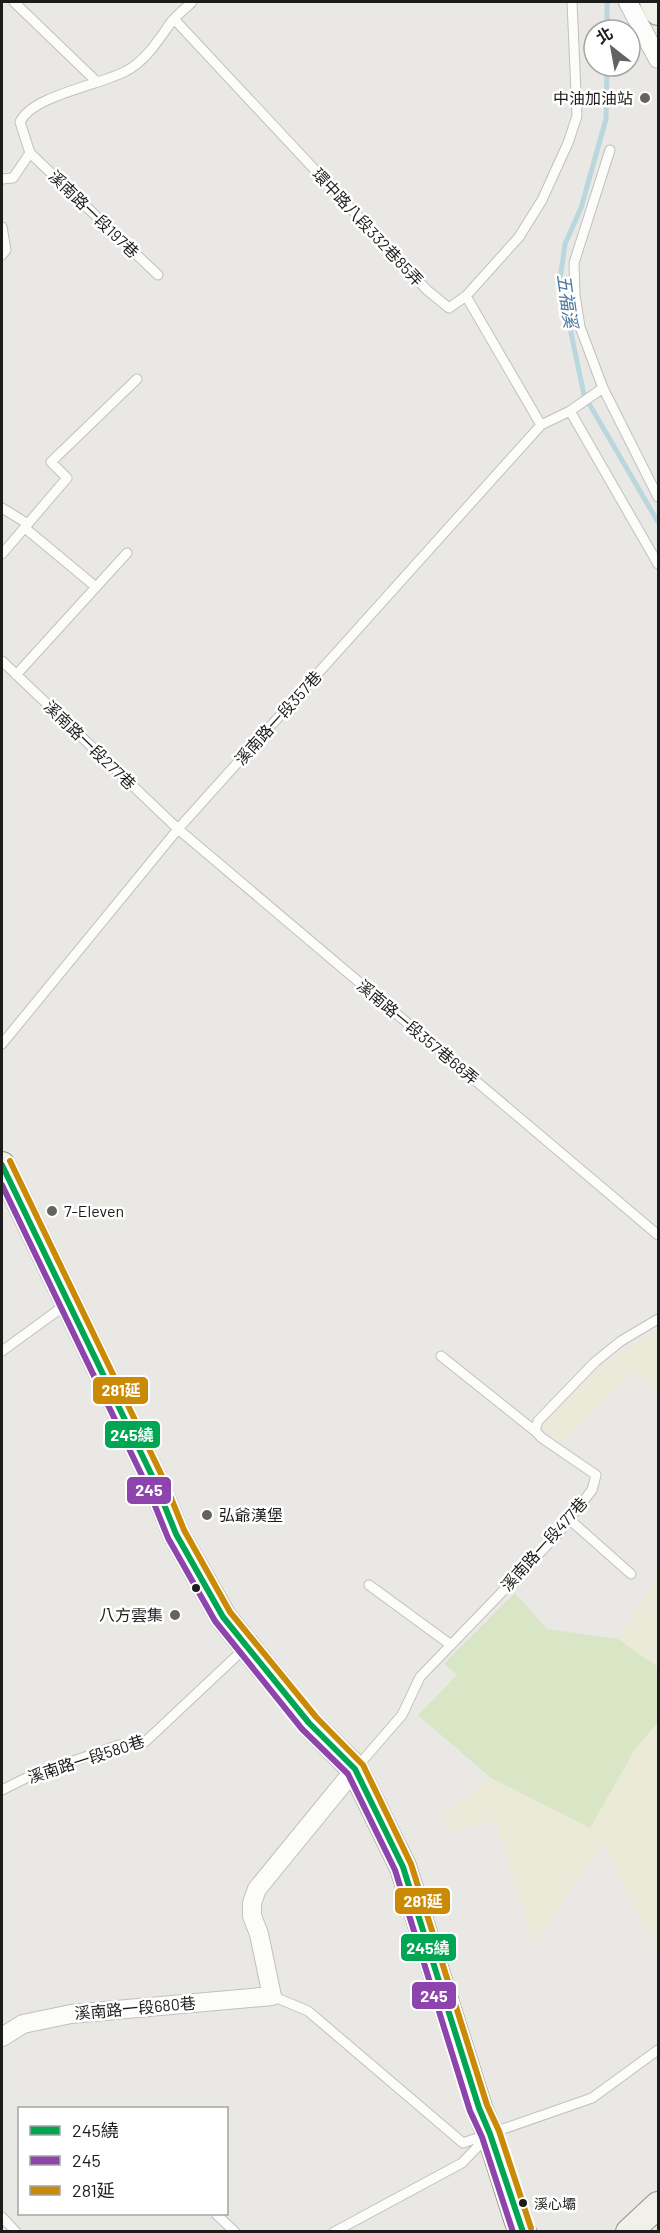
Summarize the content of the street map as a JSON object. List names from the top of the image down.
{
  "streets": {
    "street": ["溪南路一段680巷"],
    "lane": [
      "溪南路一段197巷",
      "環中路八段332巷85弄",
      "溪南路一段357巷",
      "溪南路一段277巷",
      "溪南路一段357巷68弄",
      "溪南路一段477巷",
      "溪南路一段580巷"
    ]
  },
  "crossings": [
    ["溪南路一段197巷", "環中路八段332巷85弄"],
    ["溪南路一段357巷", "溪南路一段277巷"],
    ["溪南路一段357巷", "溪南路一段357巷68弄"],
    ["溪南路一段277巷", "溪南路一段357巷68弄"]
  ],
  "water": ["五福溪"],
  "places": [
    "中油加油站",
    "7-Eleven",
    "弘爺漢堡",
    "八方雲集",
    "溪心壩"
  ],
  "lines": ["transit line 281延", "transit line 245繞", "transit line 245"],
  "legend": ["245繞", "245", "281延"],
  "north": "top left"
}
